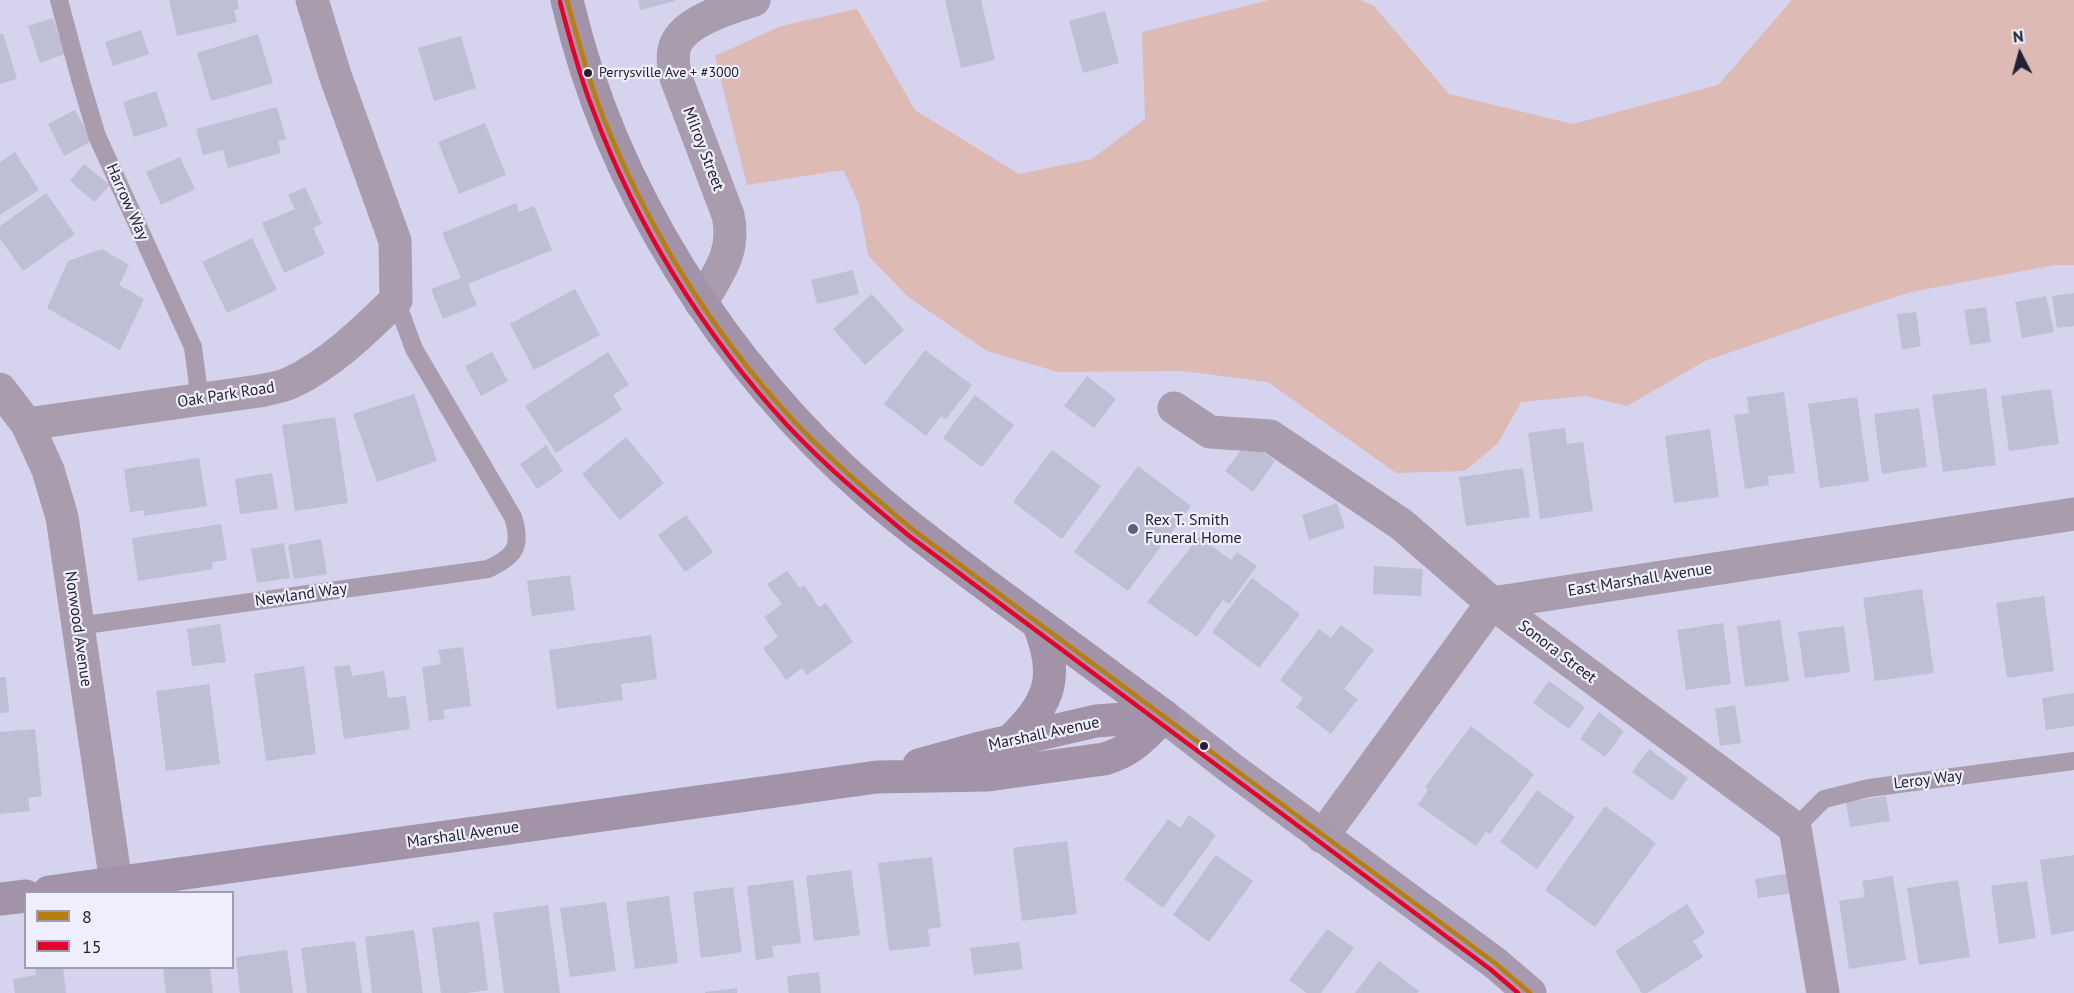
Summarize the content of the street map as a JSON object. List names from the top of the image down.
{
  "streets": {
    "main road": ["Marshall Avenue"],
    "street": [
      "Milroy Street",
      "Oak Park Road",
      "East Marshall Avenue",
      "Norwood Avenue",
      "Sonora Street"
    ],
    "lane": ["Harrow Way", "Newland Way", "Leroy Way"]
  },
  "crossings": [
    ["Harrow Way", "Oak Park Road"],
    ["Oak Park Road", "Newland Way"],
    ["Oak Park Road", "Norwood Avenue"],
    ["East Marshall Avenue", "Sonora Street"],
    ["Newland Way", "Norwood Avenue"],
    ["Norwood Avenue", "Marshall Avenue"],
    ["Sonora Street", "Leroy Way"]
  ],
  "places": ["Perrysville Ave + #3000", "Rex T. Smith Funeral Home"],
  "lines": ["transit line 8", "transit line 15"],
  "legend": ["8", "15"],
  "north": "top"
}
